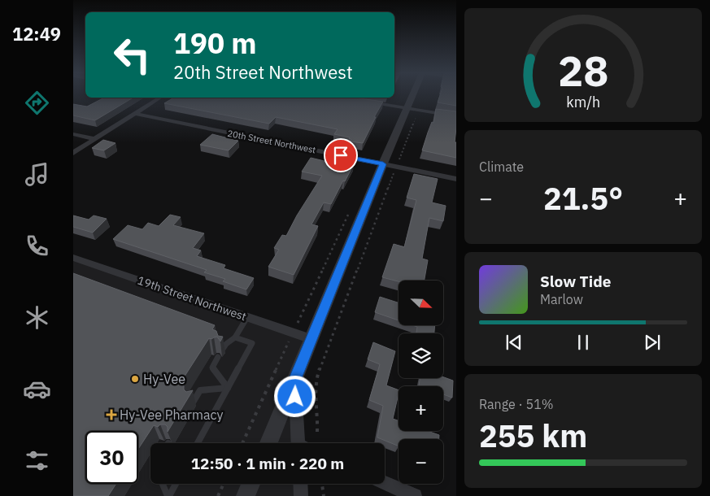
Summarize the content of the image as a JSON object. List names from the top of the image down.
{
  "streets": {
    "street": ["20th Street Northwest", "19th Street Northwest"]
  },
  "places": {
    "other": ["Hy-Vee"],
    "health": ["Hy-Vee Pharmacy"]
  },
  "north": "bottom right",
  "page": {
    "tabs": "12:49",
    "turn": ["190 m", "20th Street Northwest"],
    "tile": [
      "Climate",
      ["Range · 51%", "255 km"]
    ],
    "heat": ["−", "21.5°", "+"],
    "song": ["Slow Tide", "Marlow"],
    "map_buttons": ["+", "−"],
    "limit": "30",
    "trip": "12:50 · 1 min · 220 m",
    "gauge": ["28", "km/h"]
  }
}
